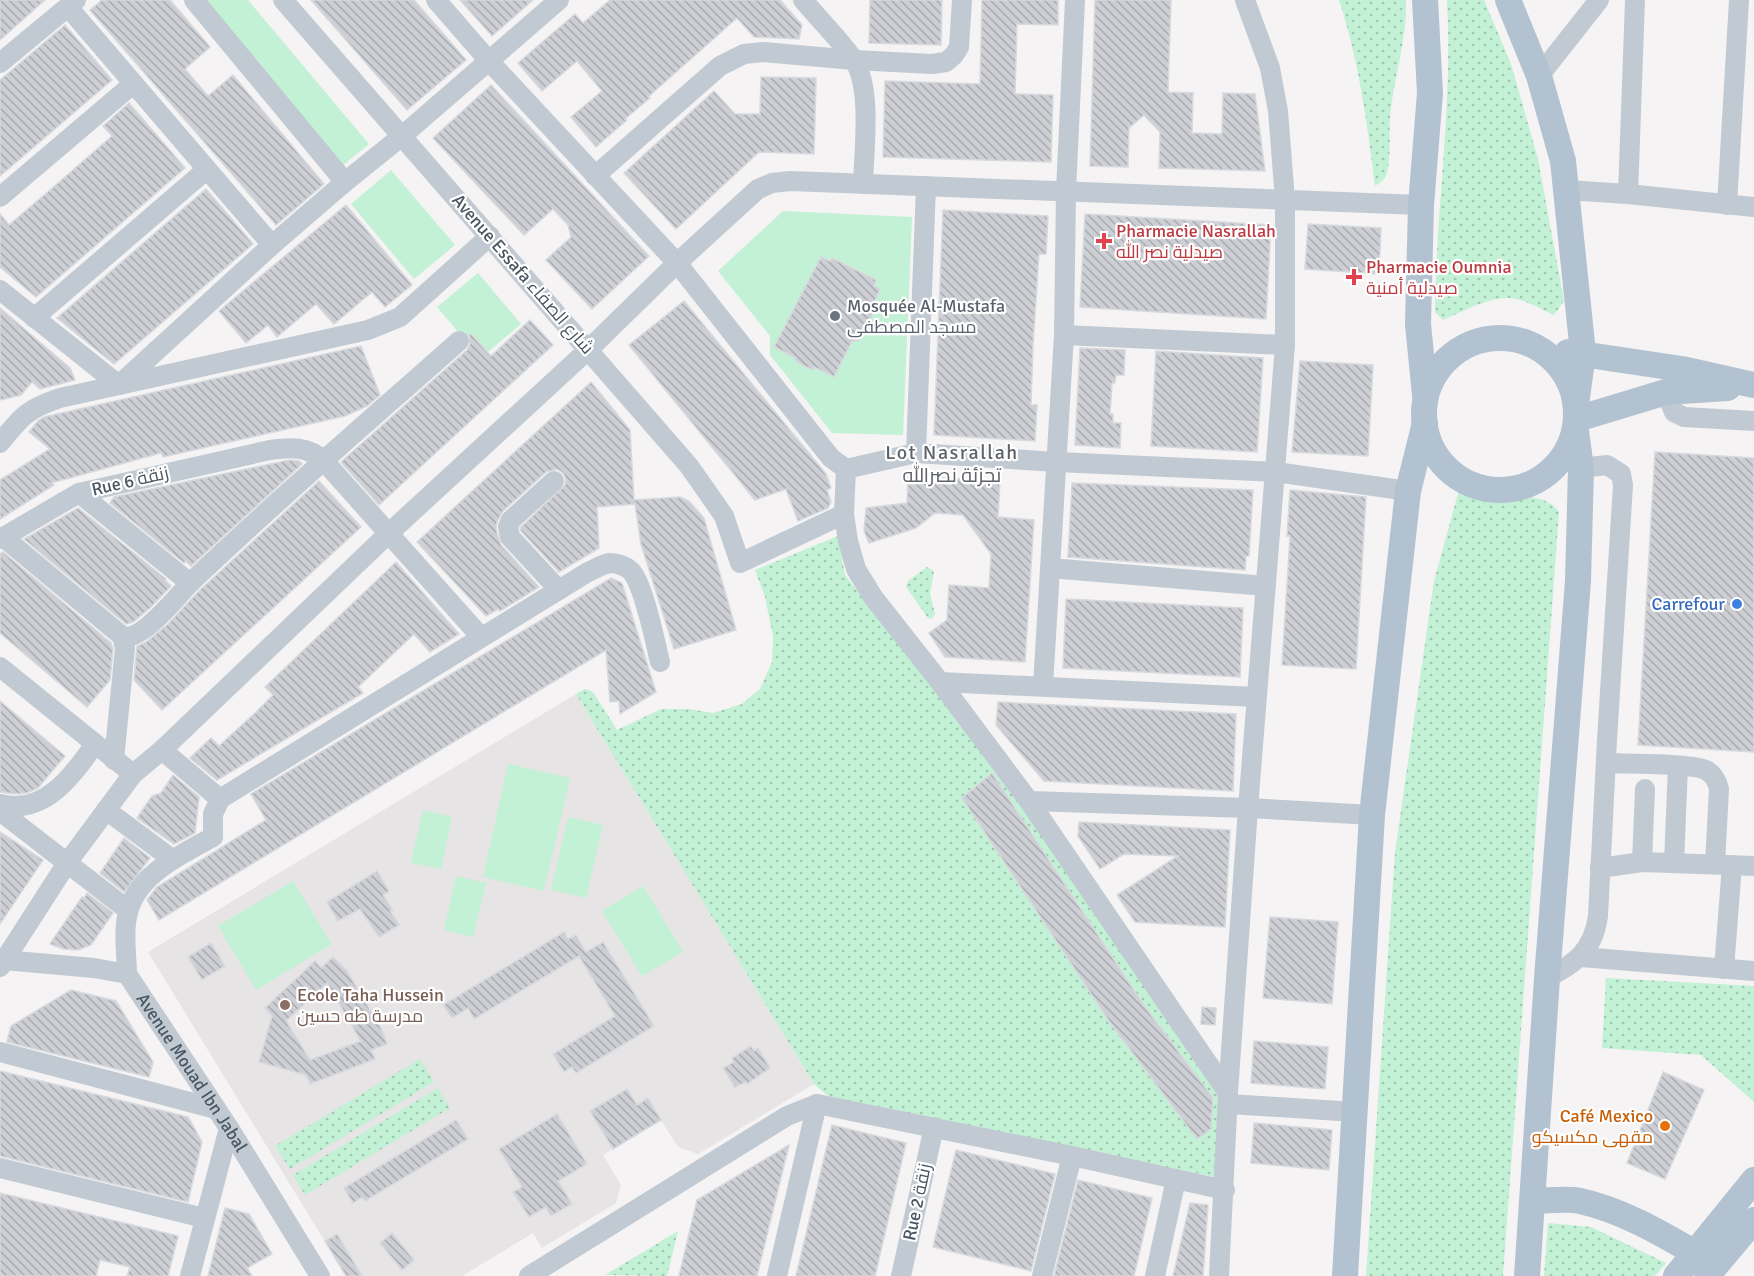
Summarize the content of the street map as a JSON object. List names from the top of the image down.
{
  "streets": {
    "street": [
      "Avenue Essafa شارع الصفاء",
      "Rue 6 زنقة",
      "Avenue Mouad Ibn Jabal",
      "Rue 2 زنقة"
    ]
  },
  "districts": ["Lot Nasrallah تجزئة نصرالله"],
  "places": {
    "health": ["Pharmacie Nasrallah صيدلية نصر الله", "Pharmacie Oumnia صيدلية أمنية"],
    "other": [
      "Mosquée Al-Mustafa مسجد المصطفى",
      "Carrefour",
      "Ecole Taha Hussein مدرسة طه حسين",
      "Café Mexico مقهى مكسيكو"
    ]
  }
}
